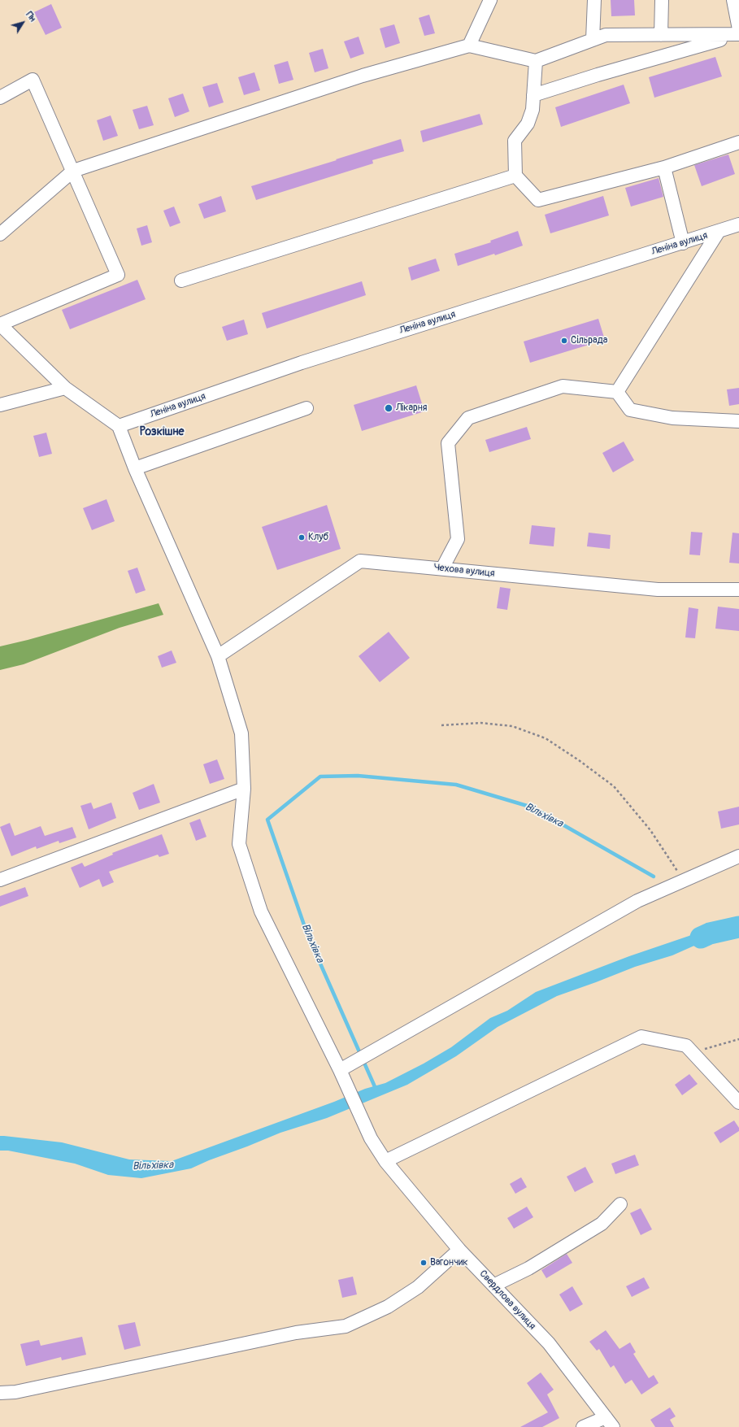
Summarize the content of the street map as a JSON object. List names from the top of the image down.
{
  "streets": {
    "street": ["Леніна вулиця", "Чехова вулиця", "Свердлова вулиця"]
  },
  "crossings": [
    ["Леніна вулиця", "Свердлова вулиця"],
    ["Чехова вулиця", "Свердлова вулиця"]
  ],
  "districts": ["Розкішне"],
  "water": ["Вільхівка"],
  "places": [
    "Сільрада",
    "Лікарня",
    "Клуб",
    "Вагончик"
  ],
  "north": "top right"
}
